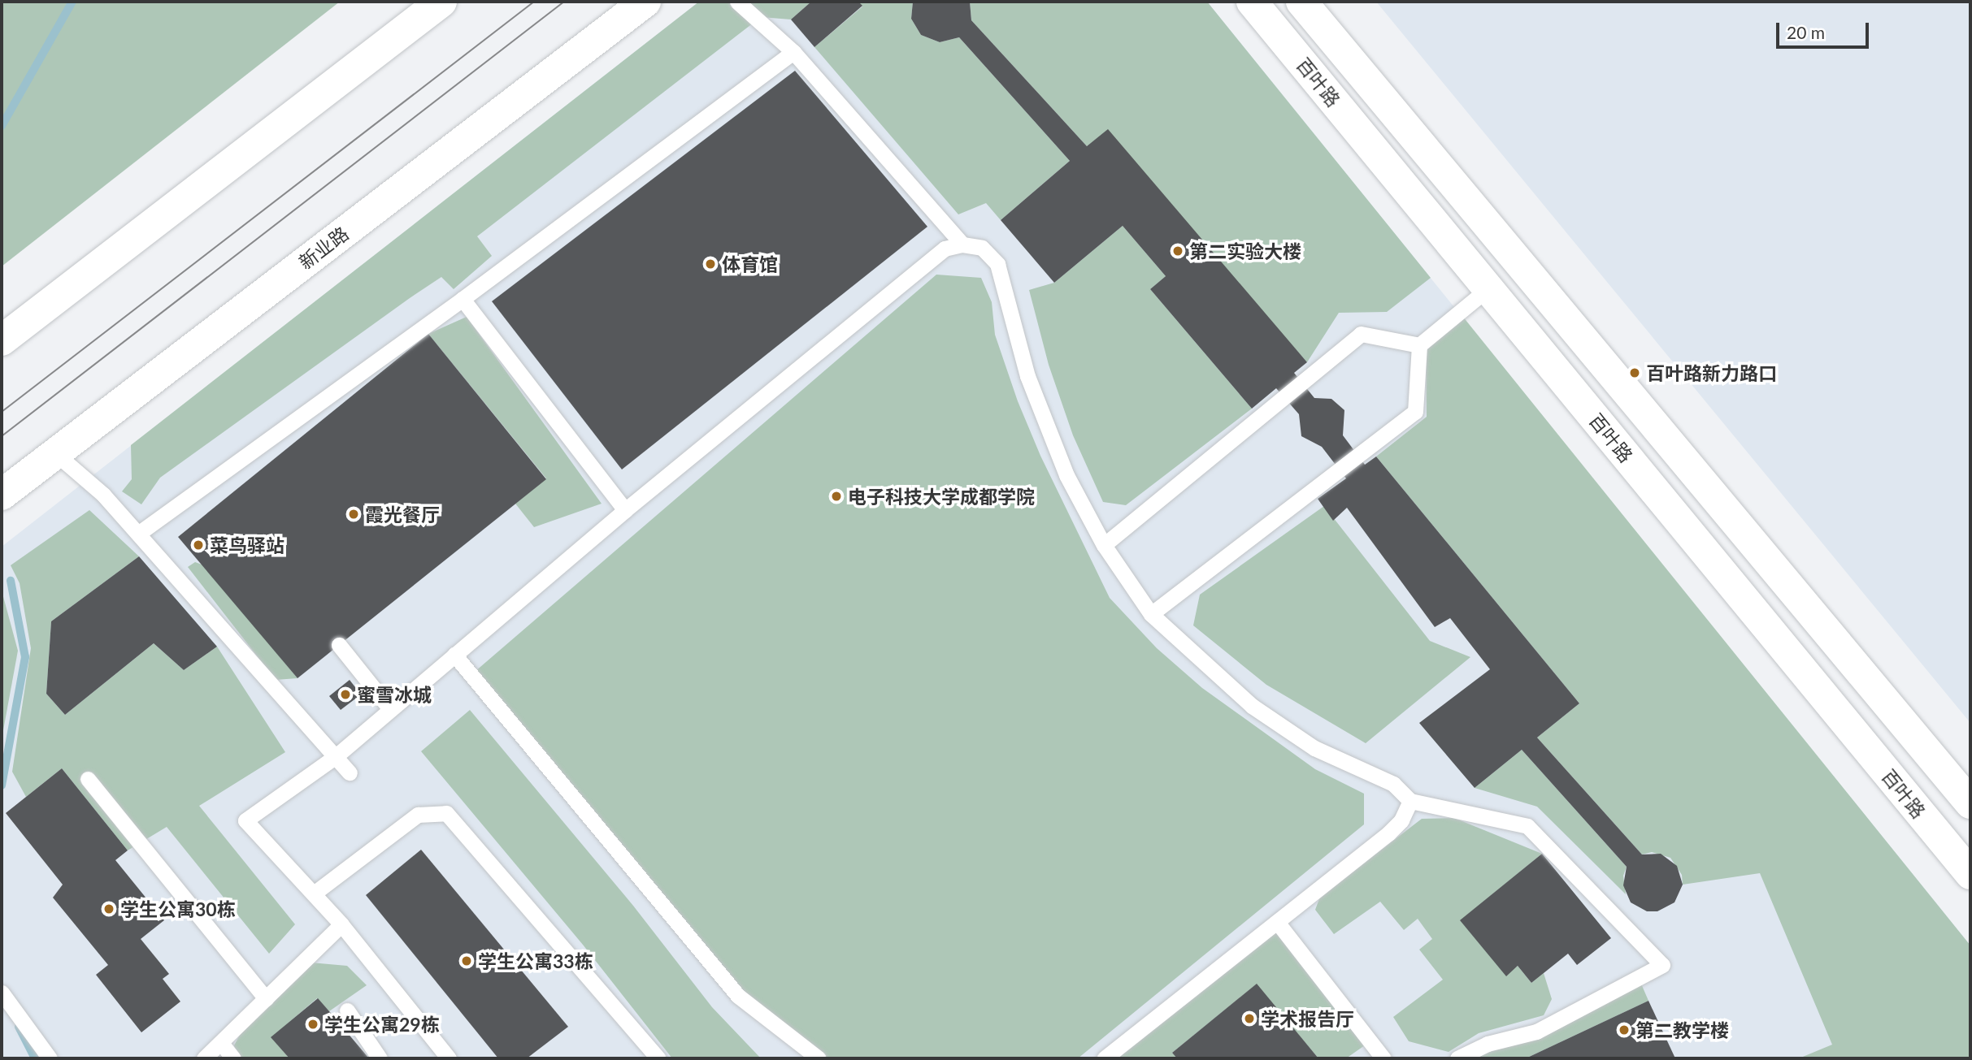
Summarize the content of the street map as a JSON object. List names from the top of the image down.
{
  "streets": {
    "street": ["百叶路", "新业路"]
  },
  "places": [
    "第二实验大楼",
    "体育馆",
    "百叶路新力路口",
    "电子科技大学成都学院",
    "霞光餐厅",
    "菜鸟驿站",
    "蜜雪冰城",
    "学生公寓30栋",
    "学生公寓33栋",
    "学术报告厅",
    "学生公寓29栋",
    "第二教学楼"
  ],
  "scale_bar": "20 m"
}
